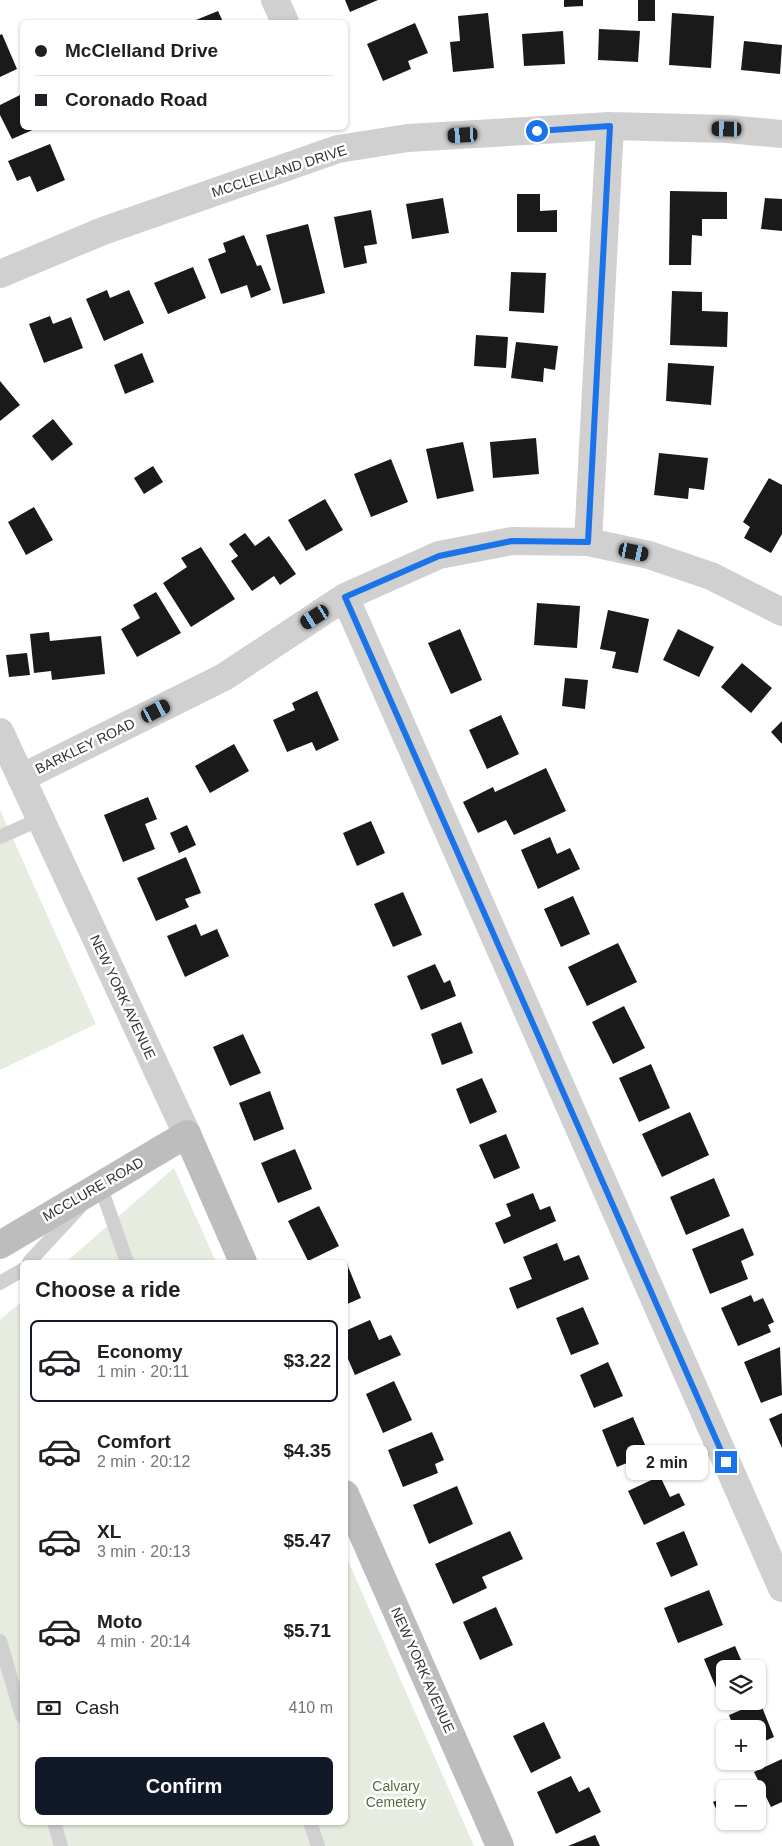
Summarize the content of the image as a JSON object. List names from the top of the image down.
{
  "streets": {
    "street": [
      "MCCLELLAND DRIVE",
      "BARKLEY ROAD",
      "NEW YORK AVENUE",
      "MCCLURE ROAD"
    ]
  },
  "crossings": [
    ["BARKLEY ROAD", "NEW YORK AVENUE"],
    ["NEW YORK AVENUE", "MCCLURE ROAD"]
  ],
  "parks": ["Calvary Cemetery"],
  "page": {
    "banner": ["McClelland Drive", "Coronado Road"],
    "heading": "Choose a ride",
    "list": [
      {
        "name": "Economy",
        "note": "1 min · 20:11",
        "value": "$3.22"
      },
      {
        "name": "Comfort",
        "note": "2 min · 20:12",
        "value": "$4.35"
      },
      {
        "name": "XL",
        "note": "3 min · 20:13",
        "value": "$5.47"
      },
      {
        "name": "Moto",
        "note": "4 min · 20:14",
        "value": "$5.71"
      }
    ],
    "bubble": "2 min",
    "map_buttons": ["+", "−"],
    "pay": ["Cash", "410 m"],
    "buttons": "Confirm"
  }
}
